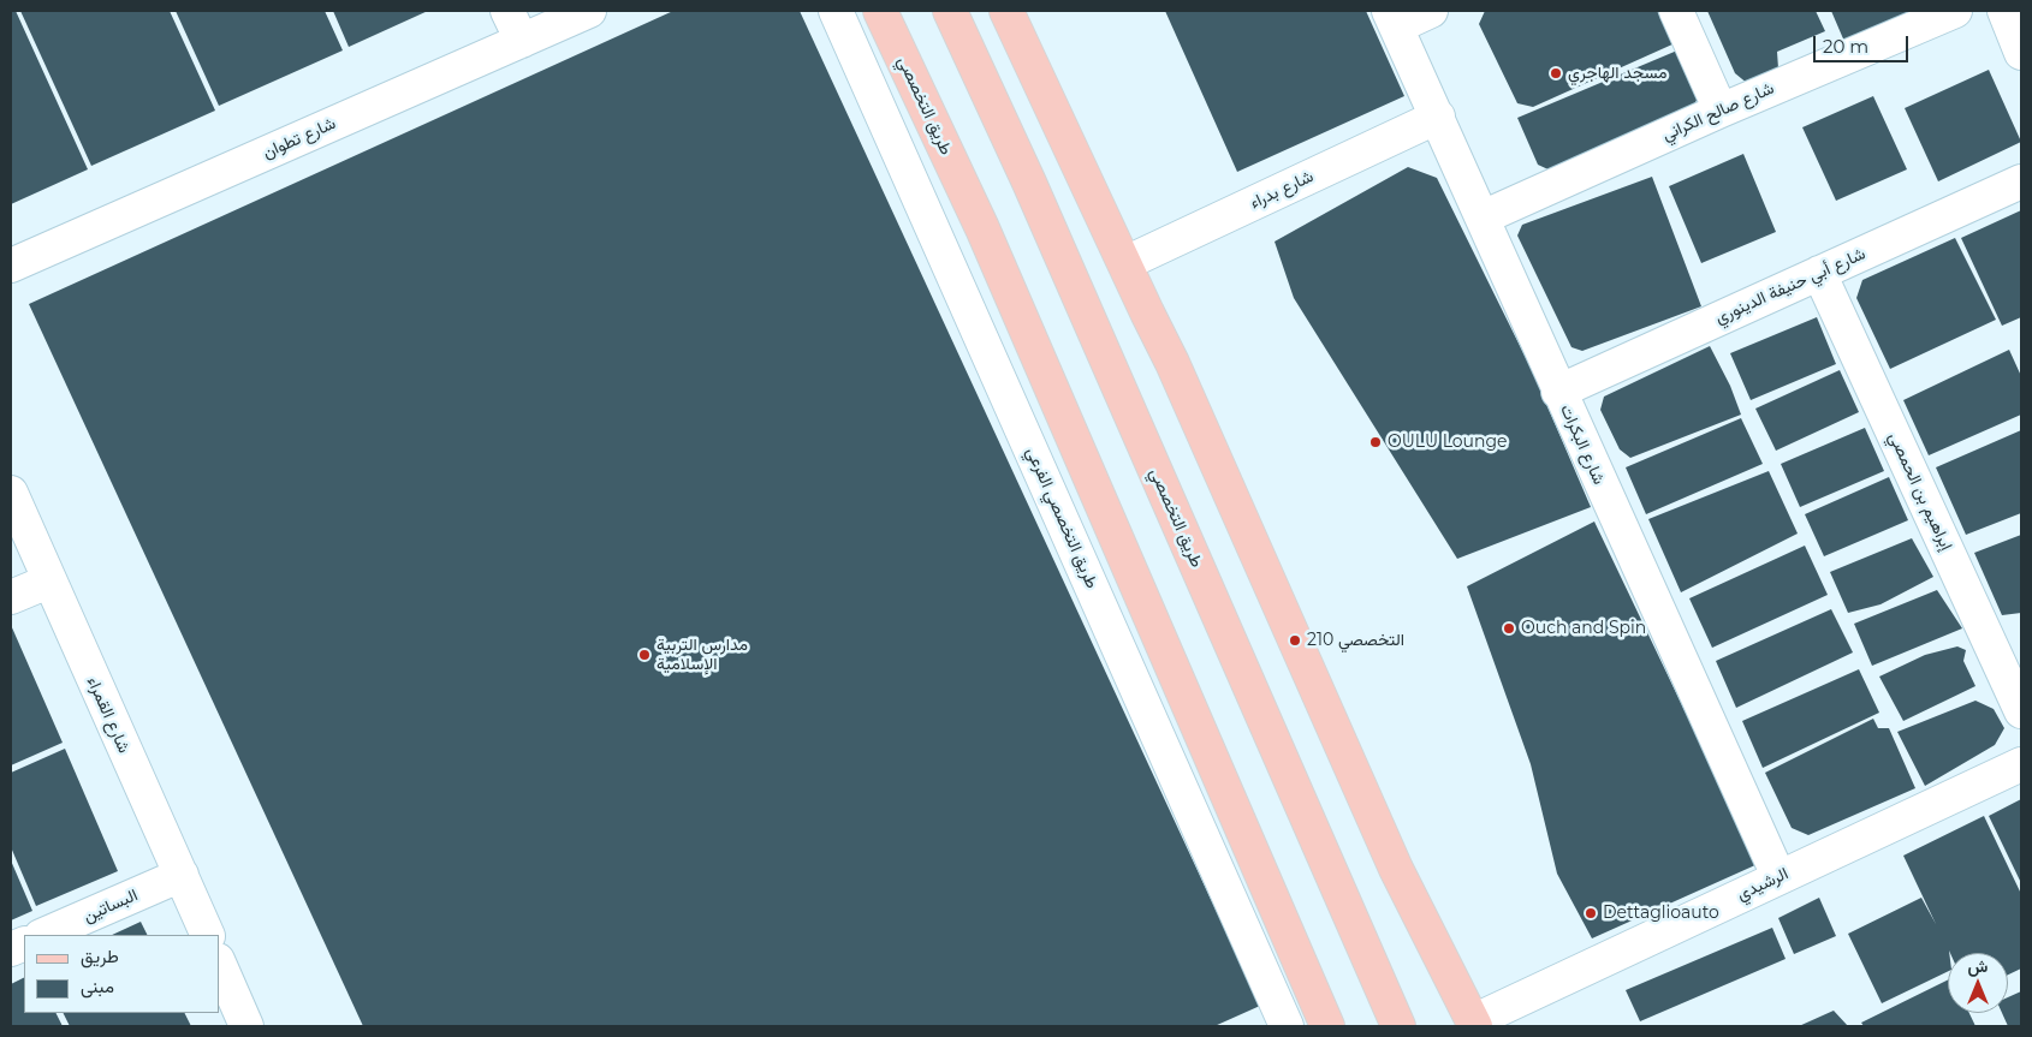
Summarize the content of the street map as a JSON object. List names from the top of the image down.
{
  "streets": {
    "main road": ["طريق التخصصي"],
    "street": [
      "شارع صالح الكراني",
      "شارع تطوان",
      "شارع بدراء",
      "شارع أبي حنيفة الدينوري",
      "شارع البكرات",
      "إبراهيم بن الحمصي",
      "طريق التخصصي الفرعي",
      "شارع القمراء",
      "الرشيدي",
      "البساتين"
    ]
  },
  "crossings": [
    ["شارع صالح الكراني", "شارع البكرات"],
    ["شارع بدراء", "شارع البكرات"],
    ["شارع أبي حنيفة الدينوري", "شارع البكرات"],
    ["شارع أبي حنيفة الدينوري", "إبراهيم بن الحمصي"],
    ["شارع البكرات", "الرشيدي"],
    ["شارع القمراء", "البساتين"]
  ],
  "places": [
    "مسجد الهاجري",
    "OULU Lounge",
    "Ouch and Spin",
    "التخصصي 210",
    "مدارس التربية الإسلامية",
    "Dettaglioauto"
  ],
  "legend": ["طريق", "مبنى"],
  "scale_bar": "20 m",
  "north": "top"
}
